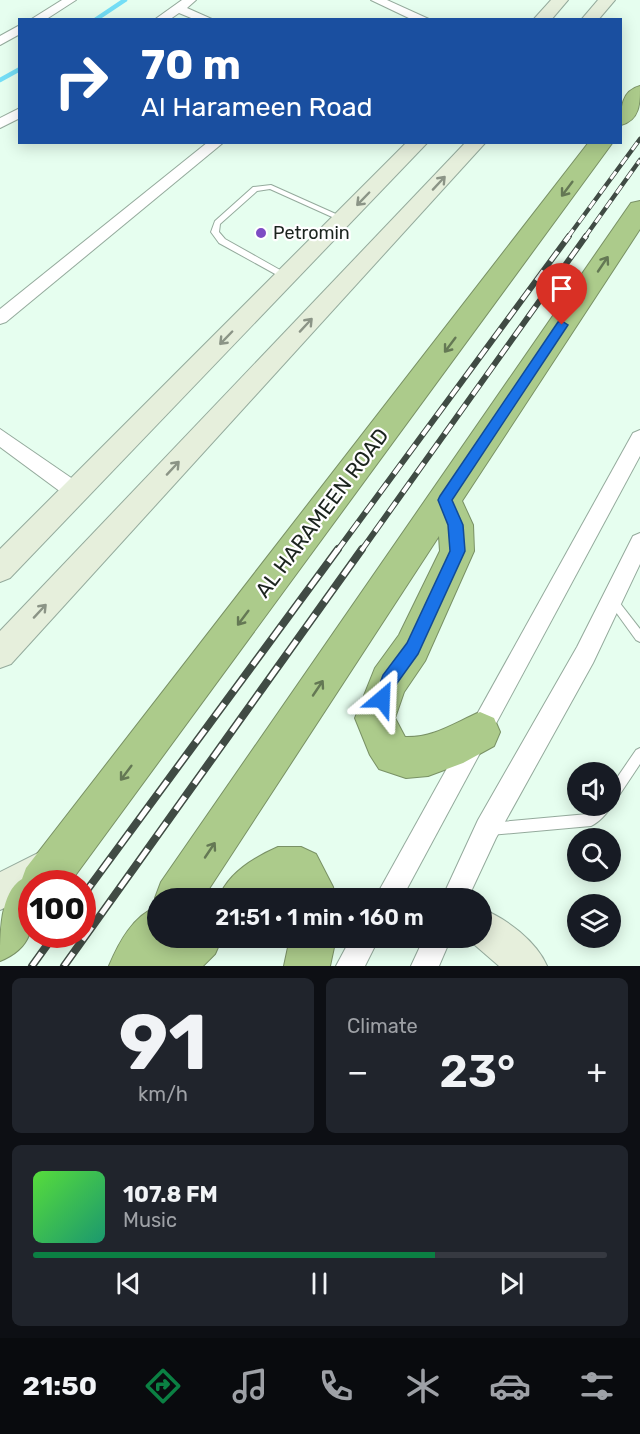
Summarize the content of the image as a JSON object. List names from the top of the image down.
{
  "streets": {
    "highway": ["AL HARAMEEN ROAD"]
  },
  "places": ["Petromin"],
  "page": {
    "turn": ["70 m", "Al Harameen Road"],
    "limit": "100",
    "trip": "21:51 · 1 min · 160 m",
    "tile": [
      ["91", "km/h"],
      "Climate"
    ],
    "heat": ["−", "23°", "+"],
    "song": ["107.8 FM", "Music"],
    "tabs": "21:50"
  }
}
